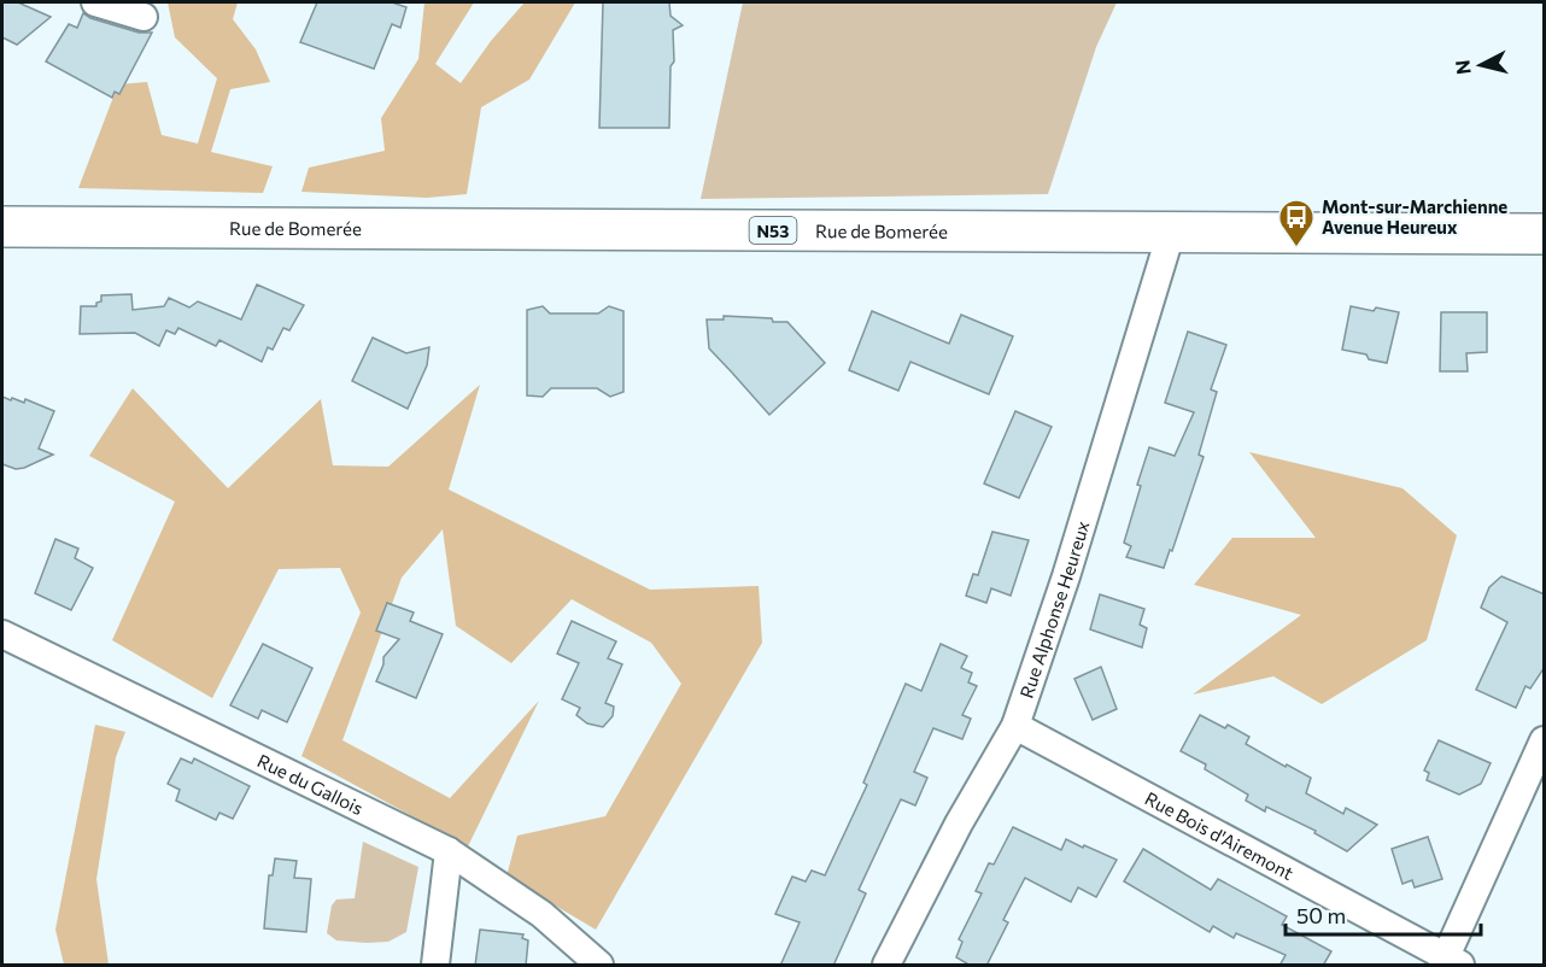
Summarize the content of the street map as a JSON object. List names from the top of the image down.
{
  "streets": {
    "main road": ["Rue de Bomerée", "N53"],
    "street": ["Rue Alphonse Heureux", "Rue du Gallois", "Rue Bois d'Airemont"]
  },
  "crossings": [
    ["Rue de Bomerée", "Rue Alphonse Heureux"],
    ["Rue Alphonse Heureux", "Rue Bois d'Airemont"]
  ],
  "places": {
    "bus stop": ["Mont-sur-Marchienne Avenue Heureux"]
  },
  "scale_bar": "50 m",
  "north": "left"
}
